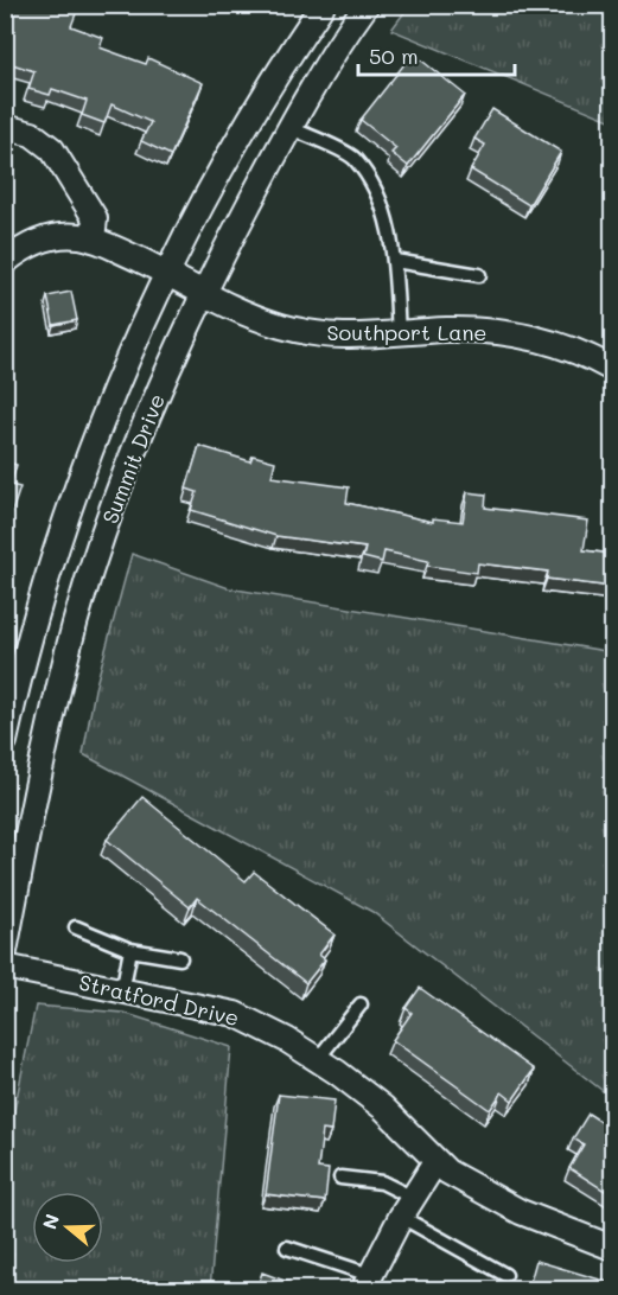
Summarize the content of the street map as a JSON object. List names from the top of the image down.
{
  "streets": {
    "street": ["Southport Lane", "Summit Drive", "Stratford Drive"]
  },
  "crossings": [
    ["Southport Lane", "Summit Drive"]
  ],
  "scale_bar": "50 m",
  "north": "left"
}
